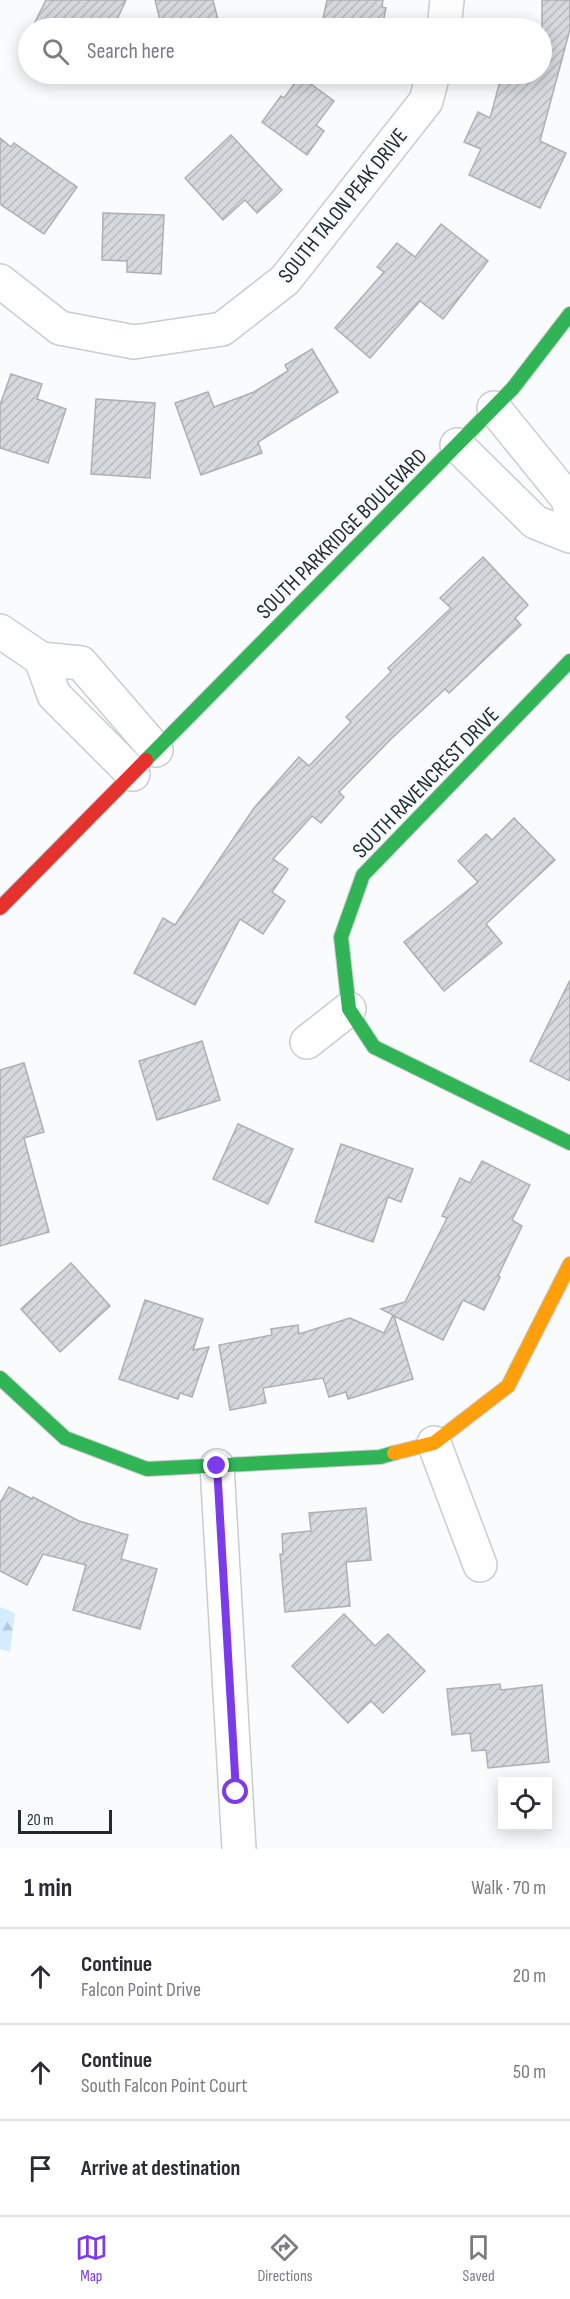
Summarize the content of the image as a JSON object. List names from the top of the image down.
{
  "streets": {
    "street": ["SOUTH TALON PEAK DRIVE", "SOUTH PARKRIDGE BOULEVARD", "SOUTH RAVENCREST DRIVE"]
  },
  "scale_bar": "20 m",
  "page": {
    "search": "Search here",
    "scale": "20 m",
    "heading": ["1 min", "Walk · 70 m"],
    "list": [
      ["Continue", "Falcon Point Drive", "20 m"],
      ["Continue", "South Falcon Point Court", "50 m"],
      "Arrive at destination"
    ],
    "nav": ["Map", "Directions", "Saved"]
  }
}
